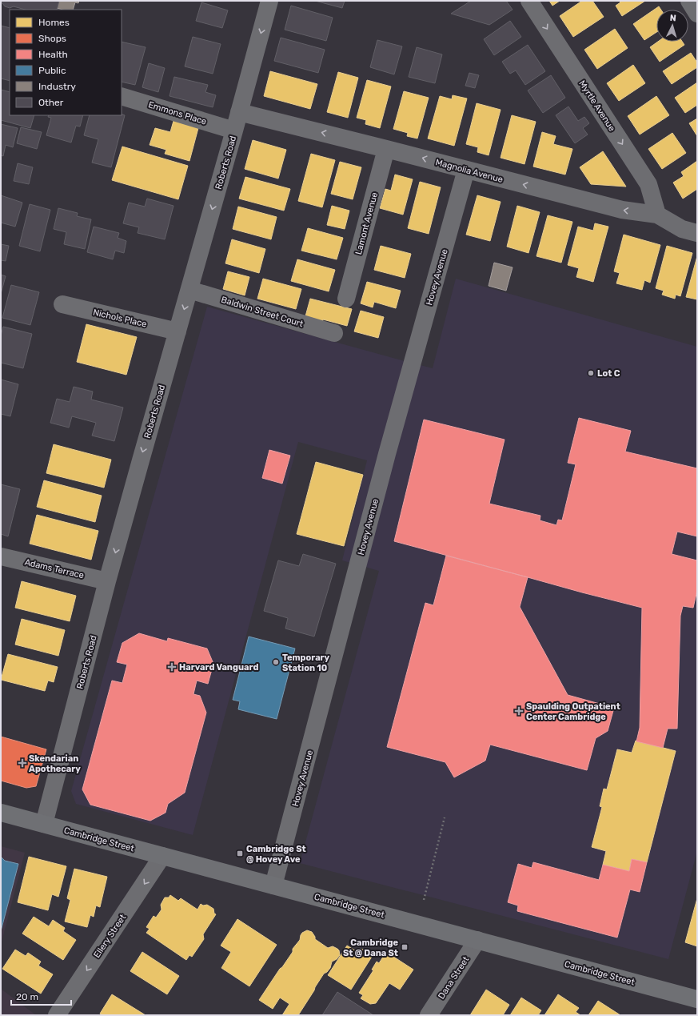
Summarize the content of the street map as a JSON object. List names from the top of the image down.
{
  "streets": {
    "main road": ["Cambridge Street"],
    "street": [
      "Myrtle Avenue",
      "Emmons Place",
      "Roberts Road",
      "Magnolia Avenue",
      "Lamont Avenue",
      "Hovey Avenue",
      "Baldwin Street Court",
      "Nichols Place",
      "Adams Terrace",
      "Ellery Street",
      "Dana Street"
    ]
  },
  "crossings": [
    ["Myrtle Avenue", "Magnolia Avenue"],
    ["Emmons Place", "Roberts Road"],
    ["Roberts Road", "Magnolia Avenue"],
    ["Roberts Road", "Baldwin Street Court"],
    ["Roberts Road", "Nichols Place"],
    ["Roberts Road", "Adams Terrace"],
    ["Roberts Road", "Cambridge Street"],
    ["Magnolia Avenue", "Lamont Avenue"],
    ["Magnolia Avenue", "Hovey Avenue"],
    ["Hovey Avenue", "Cambridge Street"],
    ["Cambridge Street", "Ellery Street"],
    ["Cambridge Street", "Dana Street"]
  ],
  "one_way": [
    "Myrtle Avenue",
    "Roberts Road",
    "Magnolia Avenue",
    "Ellery Street"
  ],
  "places": {
    "other": ["Lot C", "Temporary Station 10"],
    "health": ["Harvard Vanguard", "Spaulding Outpatient Center Cambridge", "Skendarian Apothecary"],
    "transit": ["Cambridge St @ Hovey Ave", "Cambridge St @ Dana St"]
  },
  "legend": [
    "Homes",
    "Shops",
    "Health",
    "Public",
    "Industry",
    "Other"
  ],
  "scale_bar": "20 m",
  "north": "top"
}
